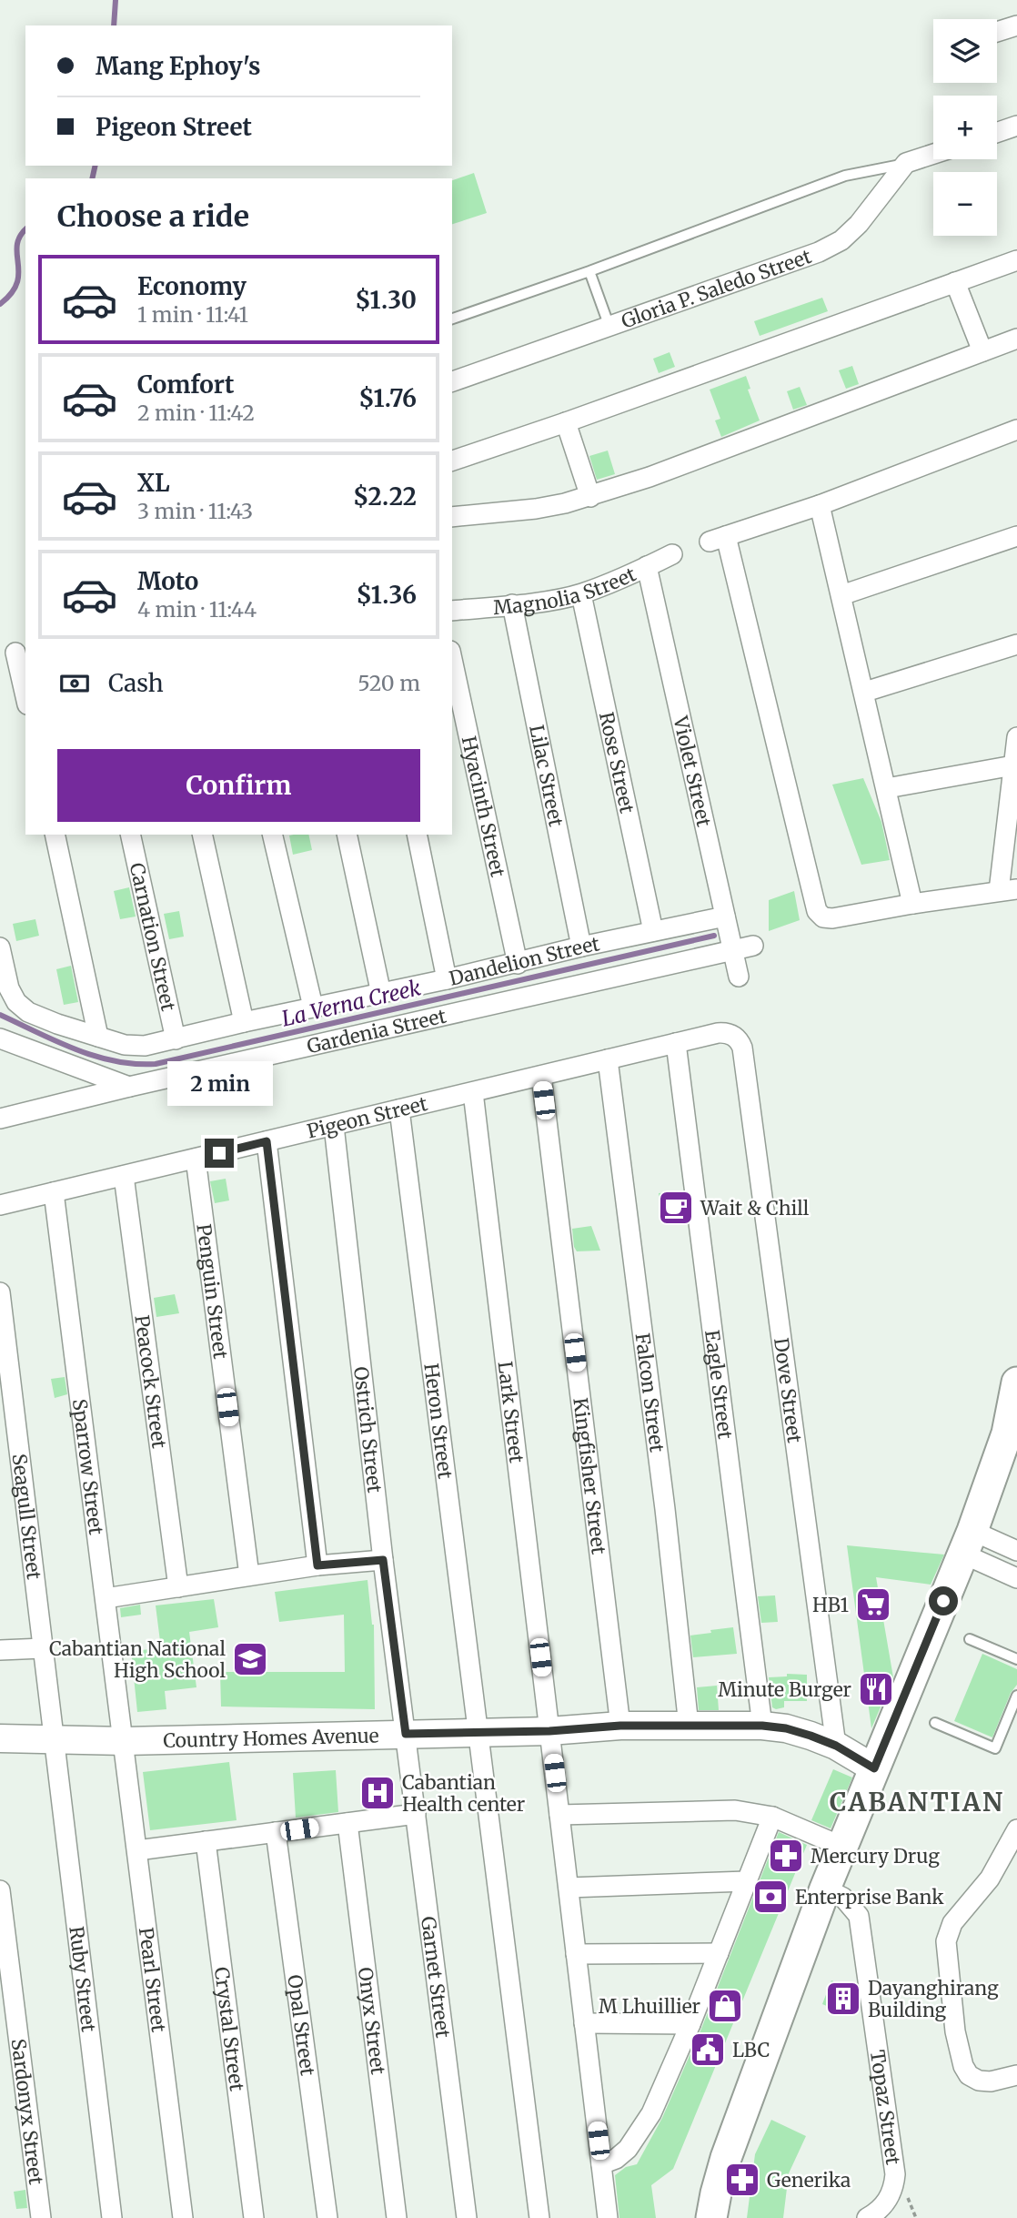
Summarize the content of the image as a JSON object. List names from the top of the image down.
{
  "streets": {
    "main road": ["Country Homes Avenue"],
    "street": [
      "Gloria P. Saledo Street",
      "Magnolia Street",
      "Rose Street",
      "Violet Street",
      "Lilac Street",
      "Hyacinth Street",
      "Carnation Street",
      "Dandelion Street",
      "Gardenia Street",
      "Pigeon Street",
      "Penguin Street",
      "Peacock Street",
      "Eagle Street",
      "Dove Street",
      "Falcon Street",
      "Lark Street",
      "Heron Street",
      "Ostrich Street",
      "Sparrow Street",
      "Kingfisher Street",
      "Seagull Street",
      "Garnet Street",
      "Ruby Street",
      "Pearl Street",
      "Onyx Street",
      "Opal Street",
      "Crystal Street",
      "Topaz Street",
      "Sardonyx Street"
    ]
  },
  "crossings": [
    ["Magnolia Street", "Rose Street"],
    ["Magnolia Street", "Violet Street"],
    ["Magnolia Street", "Lilac Street"],
    ["Rose Street", "Dandelion Street"],
    ["Violet Street", "Dandelion Street"],
    ["Violet Street", "Gardenia Street"],
    ["Lilac Street", "Dandelion Street"],
    ["Hyacinth Street", "Dandelion Street"],
    ["Carnation Street", "Dandelion Street"],
    ["Pigeon Street", "Penguin Street"],
    ["Pigeon Street", "Peacock Street"],
    ["Pigeon Street", "Eagle Street"],
    ["Pigeon Street", "Dove Street"],
    ["Pigeon Street", "Falcon Street"],
    ["Pigeon Street", "Lark Street"],
    ["Pigeon Street", "Heron Street"],
    ["Pigeon Street", "Ostrich Street"],
    ["Pigeon Street", "Sparrow Street"],
    ["Pigeon Street", "Kingfisher Street"],
    ["Eagle Street", "Country Homes Avenue"],
    ["Dove Street", "Country Homes Avenue"],
    ["Falcon Street", "Country Homes Avenue"],
    ["Lark Street", "Country Homes Avenue"],
    ["Heron Street", "Country Homes Avenue"],
    ["Ostrich Street", "Country Homes Avenue"],
    ["Ostrich Street", "Garnet Street"],
    ["Sparrow Street", "Country Homes Avenue"],
    ["Sparrow Street", "Pearl Street"],
    ["Kingfisher Street", "Country Homes Avenue"],
    ["Seagull Street", "Country Homes Avenue"],
    ["Seagull Street", "Ruby Street"],
    ["Country Homes Avenue", "Garnet Street"],
    ["Country Homes Avenue", "Ruby Street"],
    ["Country Homes Avenue", "Pearl Street"]
  ],
  "districts": ["CABANTIAN"],
  "water": ["La Verna Creek"],
  "places": {
    "cafe": ["Wait & Chill"],
    "supermarket": ["HB1"],
    "school or university": ["Cabantian National High School"],
    "restaurant": ["Minute Burger"],
    "hospital": ["Cabantian Health center"],
    "pharmacy": ["Mercury Drug", "Generika"],
    "bank": ["Enterprise Bank"],
    "building": ["Dayanghirang Building"],
    "shop": ["M Lhuillier"],
    "public building": ["LBC"]
  },
  "page": {
    "map_buttons": ["+", "−"],
    "banner": ["Mang Ephoy's", "Pigeon Street"],
    "heading": "Choose a ride",
    "list": [
      {
        "name": "Economy",
        "note": "1 min · 11:41",
        "value": "$1.30"
      },
      {
        "name": "Comfort",
        "note": "2 min · 11:42",
        "value": "$1.76"
      },
      {
        "name": "XL",
        "note": "3 min · 11:43",
        "value": "$2.22"
      },
      {
        "name": "Moto",
        "note": "4 min · 11:44",
        "value": "$1.36"
      }
    ],
    "pay": ["Cash", "520 m"],
    "buttons": "Confirm",
    "bubble": "2 min"
  }
}
